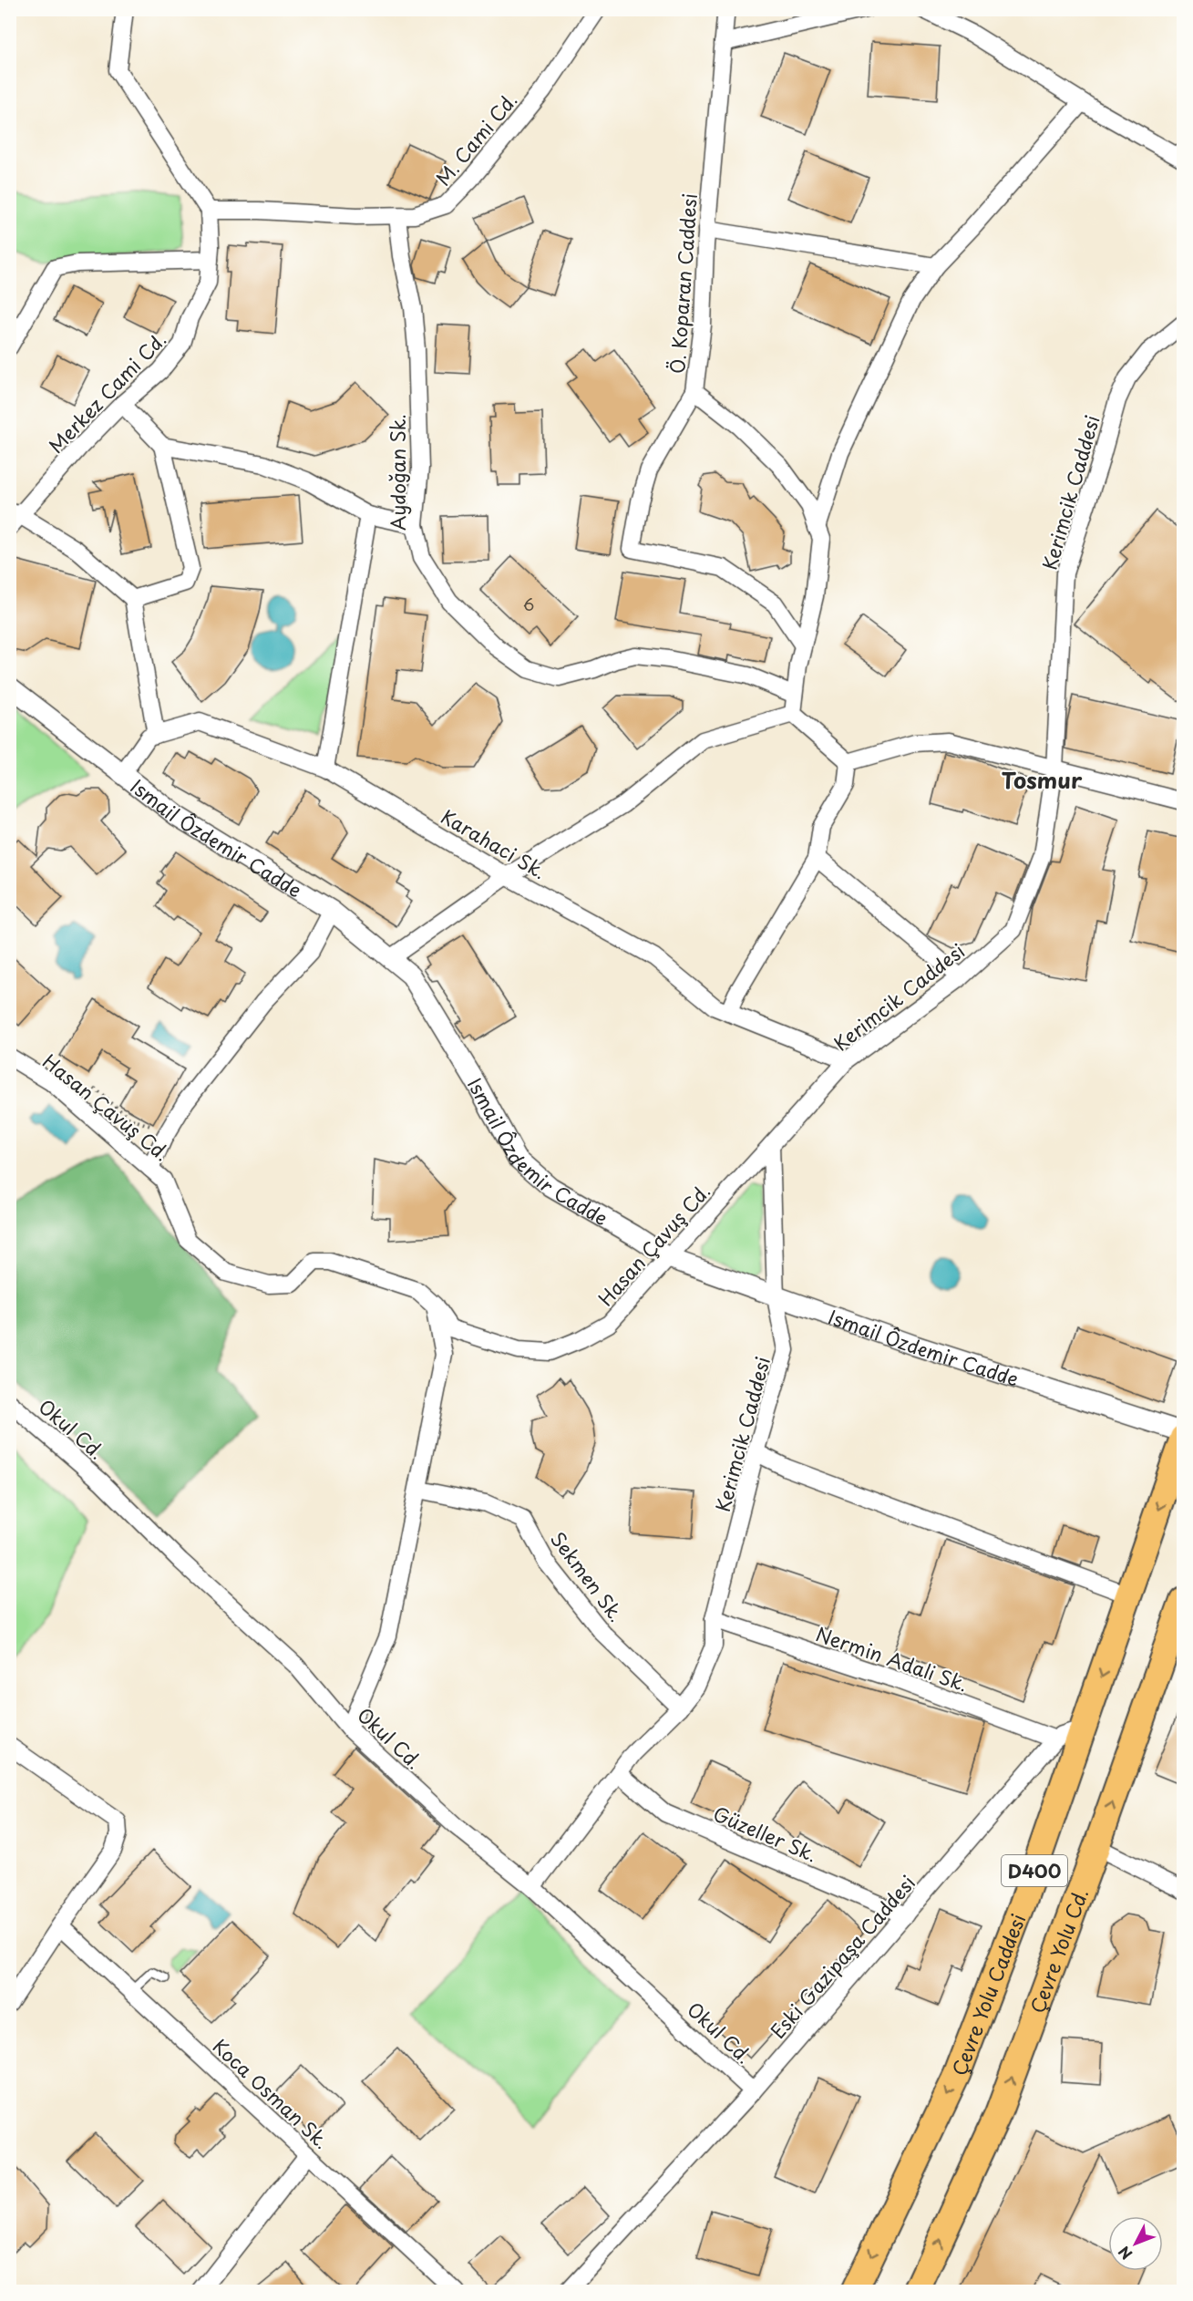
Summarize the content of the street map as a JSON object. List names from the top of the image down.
{
  "streets": {
    "highway": ["D400", "Çevre Yolu Cd.", "Çevre Yolu Caddesi"],
    "street": [
      "M. Cami Cd.",
      "Ö. Koparan Caddesi",
      "Merkez Cami Cd.",
      "Aydoğan Sk.",
      "Kerimcik Caddesi",
      "Ismail Ôzdemir Cadde",
      "Karahaci Sk.",
      "Hasan Çavuş Cd.",
      "Okul Cd.",
      "Sekmen Sk.",
      "Nermin Adali Sk.",
      "Güzeller Sk.",
      "Eski Gazipaşa Caddesi",
      "Koca Osman Sk."
    ]
  },
  "crossings": [
    ["M. Cami Cd.", "Merkez Cami Cd."],
    ["M. Cami Cd.", "Aydoğan Sk."],
    ["Ö. Koparan Caddesi", "Aydoğan Sk."],
    ["Kerimcik Caddesi", "Ismail Ôzdemir Cadde"],
    ["Kerimcik Caddesi", "Karahaci Sk."],
    ["Kerimcik Caddesi", "Hasan Çavuş Cd."],
    ["Kerimcik Caddesi", "Okul Cd."],
    ["Kerimcik Caddesi", "Sekmen Sk."],
    ["Kerimcik Caddesi", "Nermin Adali Sk."],
    ["Kerimcik Caddesi", "Güzeller Sk."],
    ["Ismail Ôzdemir Cadde", "Karahaci Sk."],
    ["Ismail Ôzdemir Cadde", "Hasan Çavuş Cd."],
    ["Okul Cd.", "Eski Gazipaşa Caddesi"],
    ["Nermin Adali Sk.", "Eski Gazipaşa Caddesi"],
    ["Güzeller Sk.", "Eski Gazipaşa Caddesi"],
    ["Eski Gazipaşa Caddesi", "Çevre Yolu Caddesi"]
  ],
  "one_way": ["Çevre Yolu Cd.", "Çevre Yolu Caddesi"],
  "districts": ["Tosmur"],
  "house_numbers": ["6"],
  "north": "bottom left"
}
